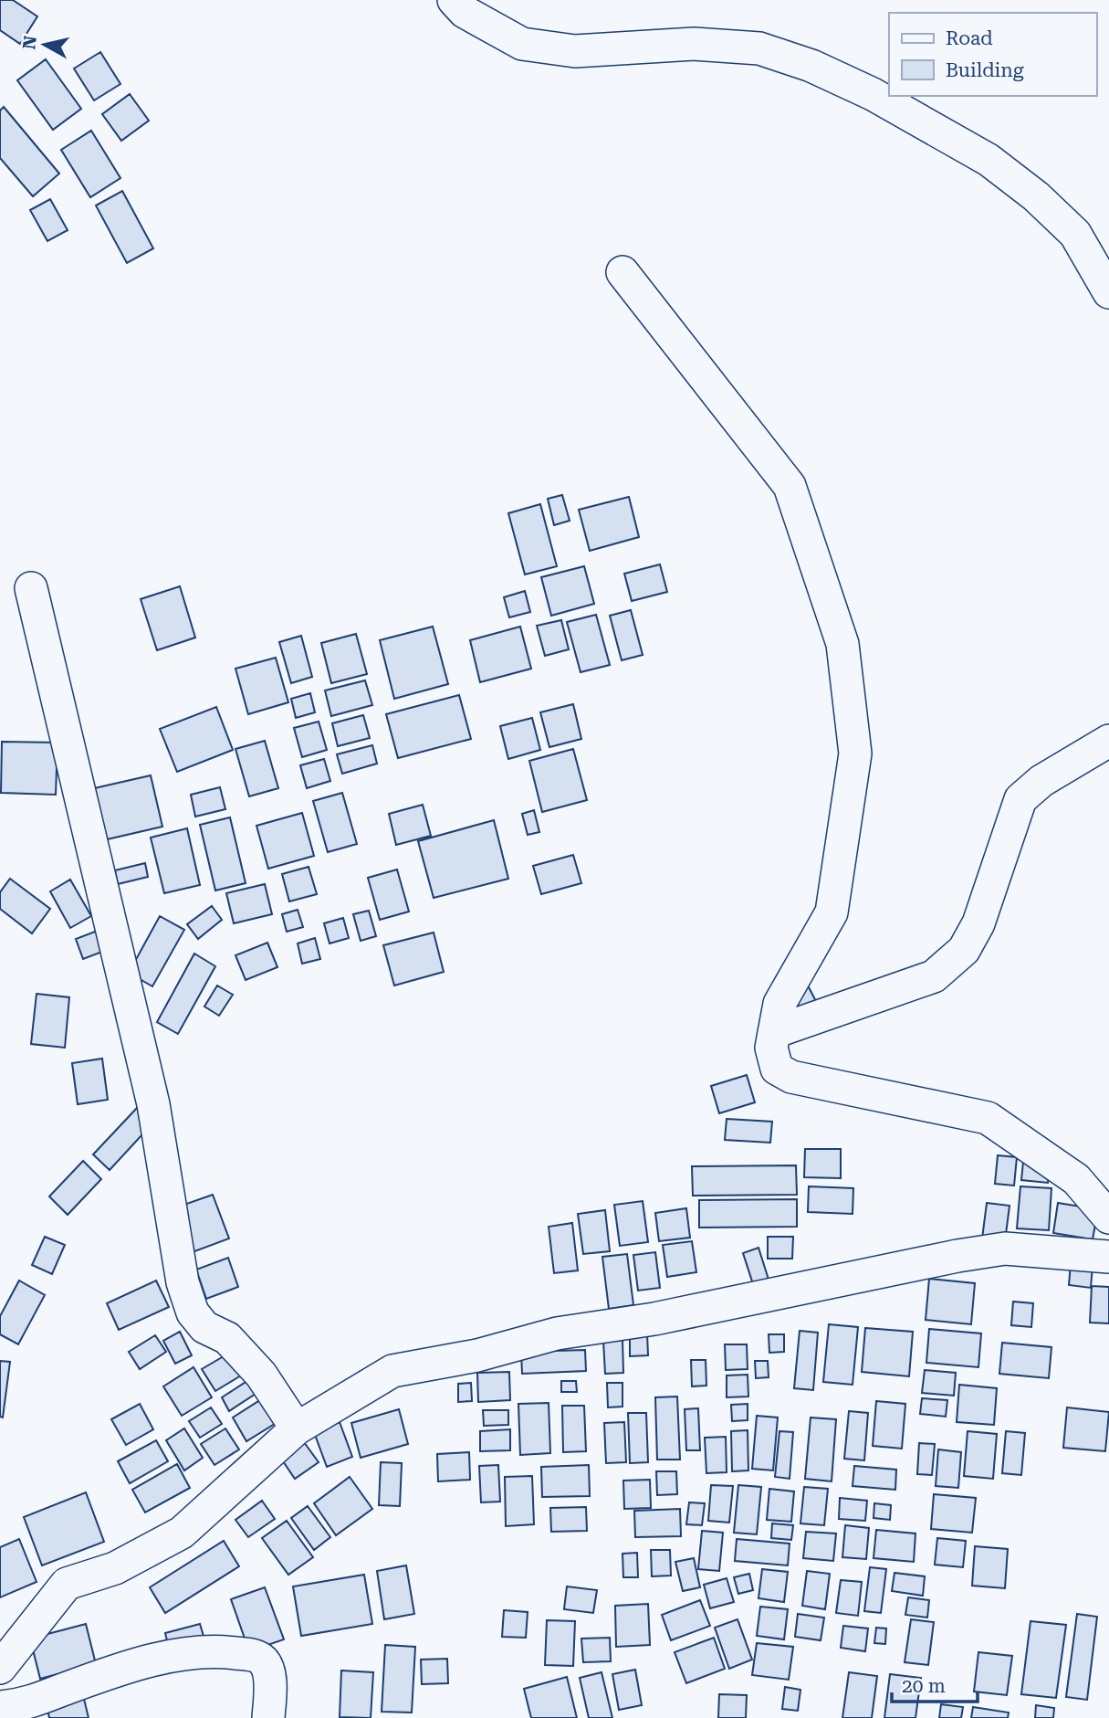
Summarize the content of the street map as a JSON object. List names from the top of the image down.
{
  "legend": ["Road", "Building"],
  "scale_bar": "20 m",
  "north": "left"
}
